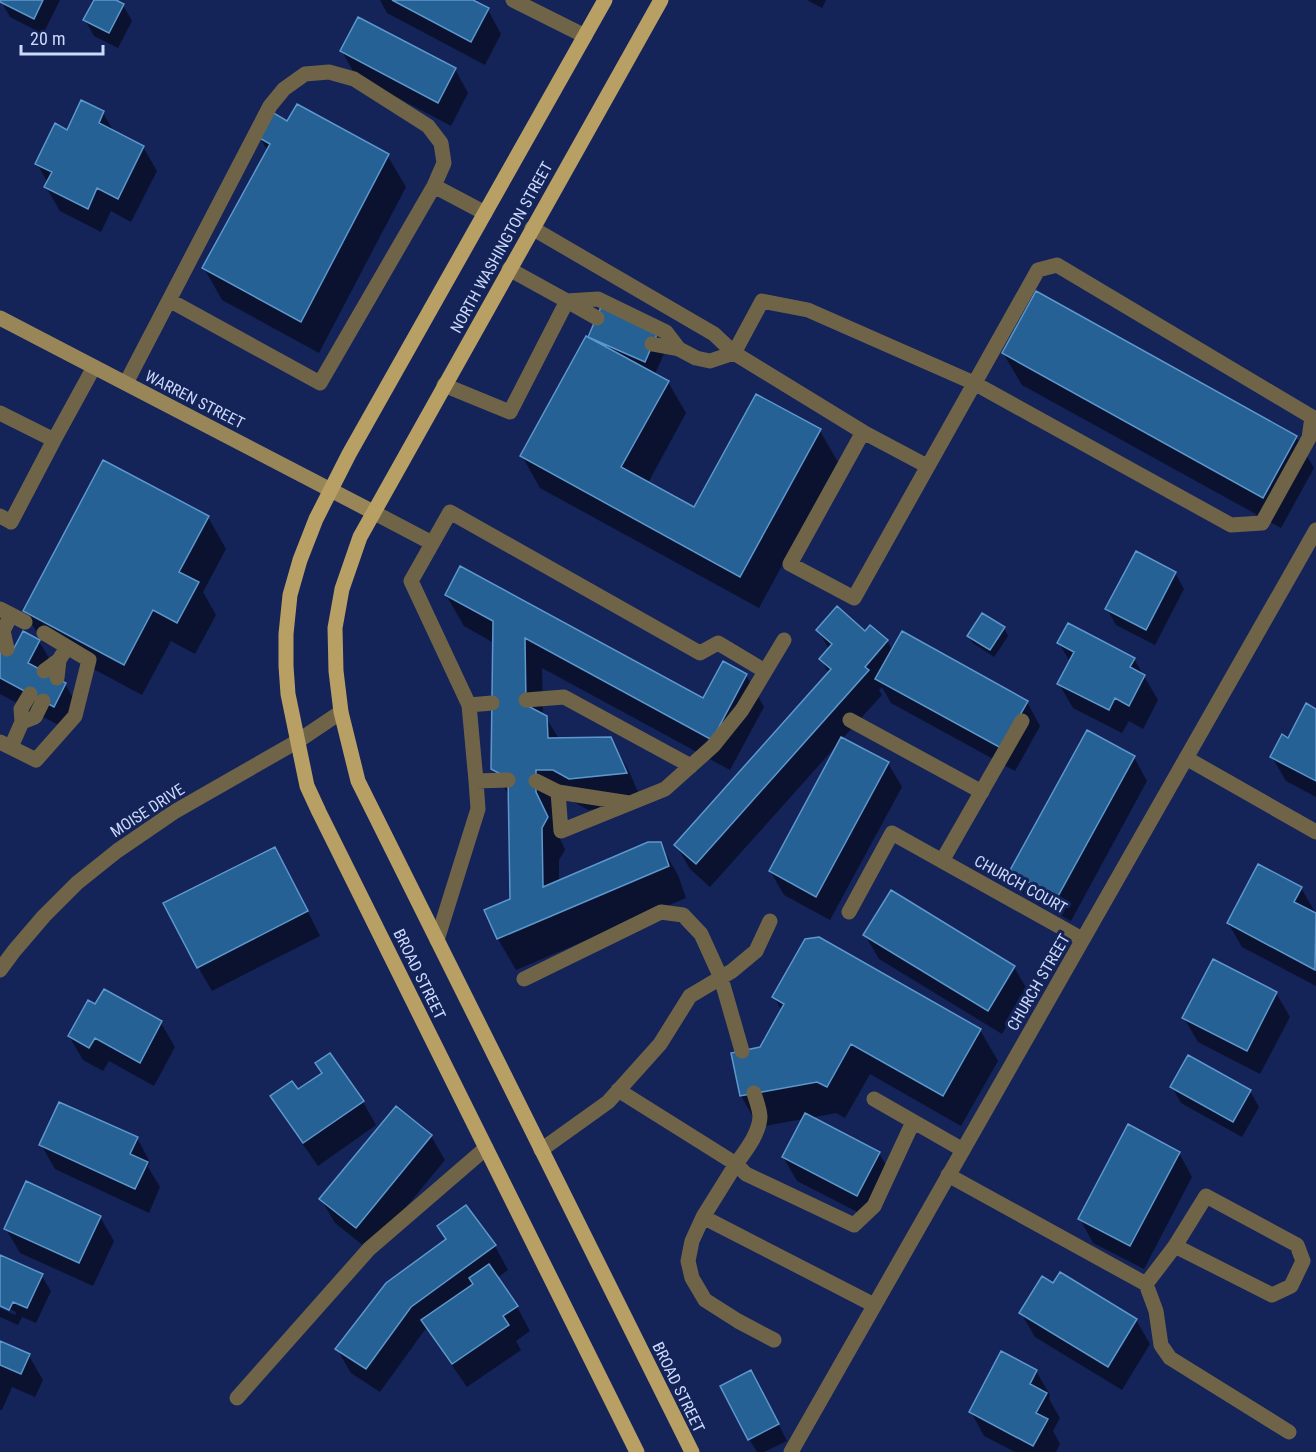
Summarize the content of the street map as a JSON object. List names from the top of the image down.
{
  "streets": {
    "main road": ["NORTH WASHINGTON STREET", "BROAD STREET"],
    "street": [
      "WARREN STREET",
      "MOISE DRIVE",
      "CHURCH COURT",
      "CHURCH STREET"
    ]
  },
  "crossings": [
    ["NORTH WASHINGTON STREET", "WARREN STREET"],
    ["NORTH WASHINGTON STREET", "BROAD STREET"],
    ["WARREN STREET", "BROAD STREET"],
    ["MOISE DRIVE", "BROAD STREET"],
    ["CHURCH COURT", "CHURCH STREET"]
  ],
  "scale_bar": "20 m"
}
